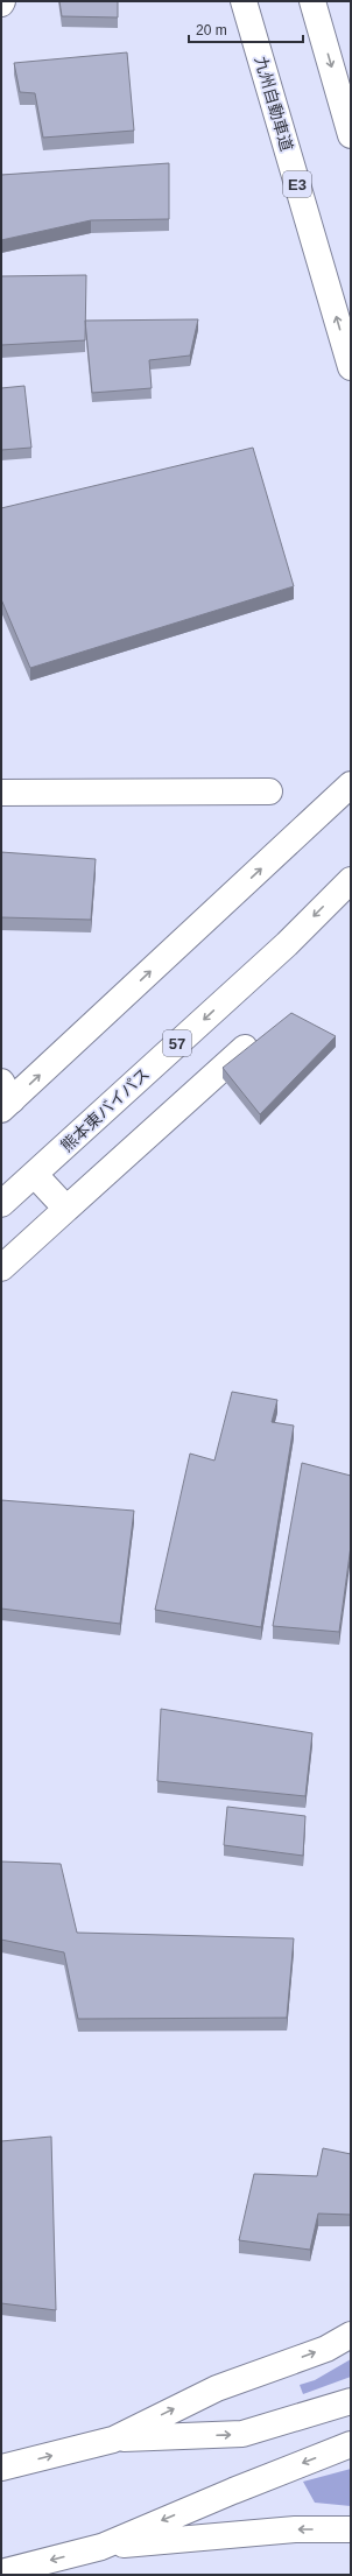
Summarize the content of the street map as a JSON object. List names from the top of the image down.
{
  "streets": {
    "main road": [
      "九州自動車道",
      "E3",
      "57",
      "熊本東バイパス"
    ]
  },
  "scale_bar": "20 m"
}
